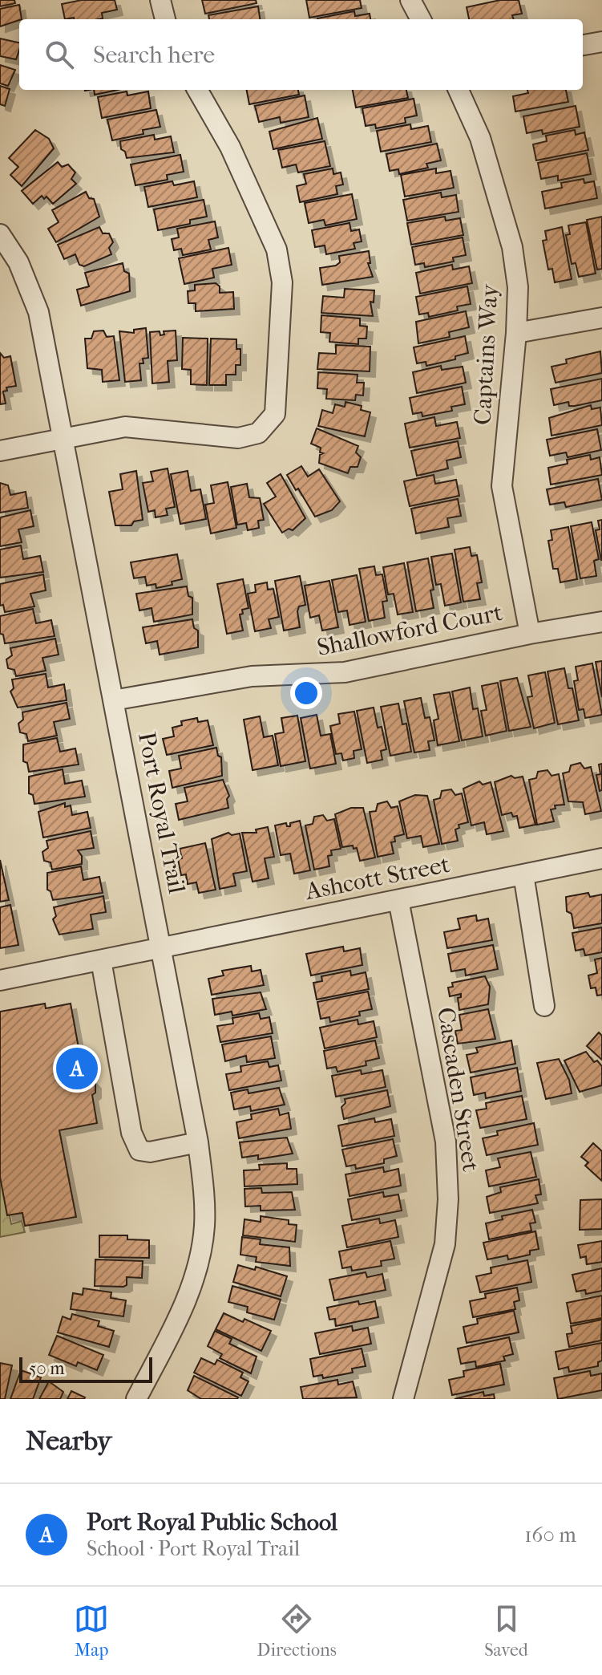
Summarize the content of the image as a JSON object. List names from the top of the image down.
{
  "streets": {
    "street": [
      "Captains Way",
      "Shallowford Court",
      "Port Royal Trail",
      "Ashcott Street",
      "Cascaden Street"
    ]
  },
  "crossings": [
    ["Captains Way", "Shallowford Court"],
    ["Shallowford Court", "Port Royal Trail"],
    ["Port Royal Trail", "Ashcott Street"],
    ["Ashcott Street", "Cascaden Street"]
  ],
  "scale_bar": "50 m",
  "page": {
    "search": "Search here",
    "pins": "A",
    "scale": "50 m",
    "heading": "Nearby",
    "list": [
      {
        "mark": "A",
        "name": "Port Royal Public School",
        "note": "School · Port Royal Trail",
        "value": "160 m"
      }
    ],
    "nav": ["Map", "Directions", "Saved"]
  }
}
